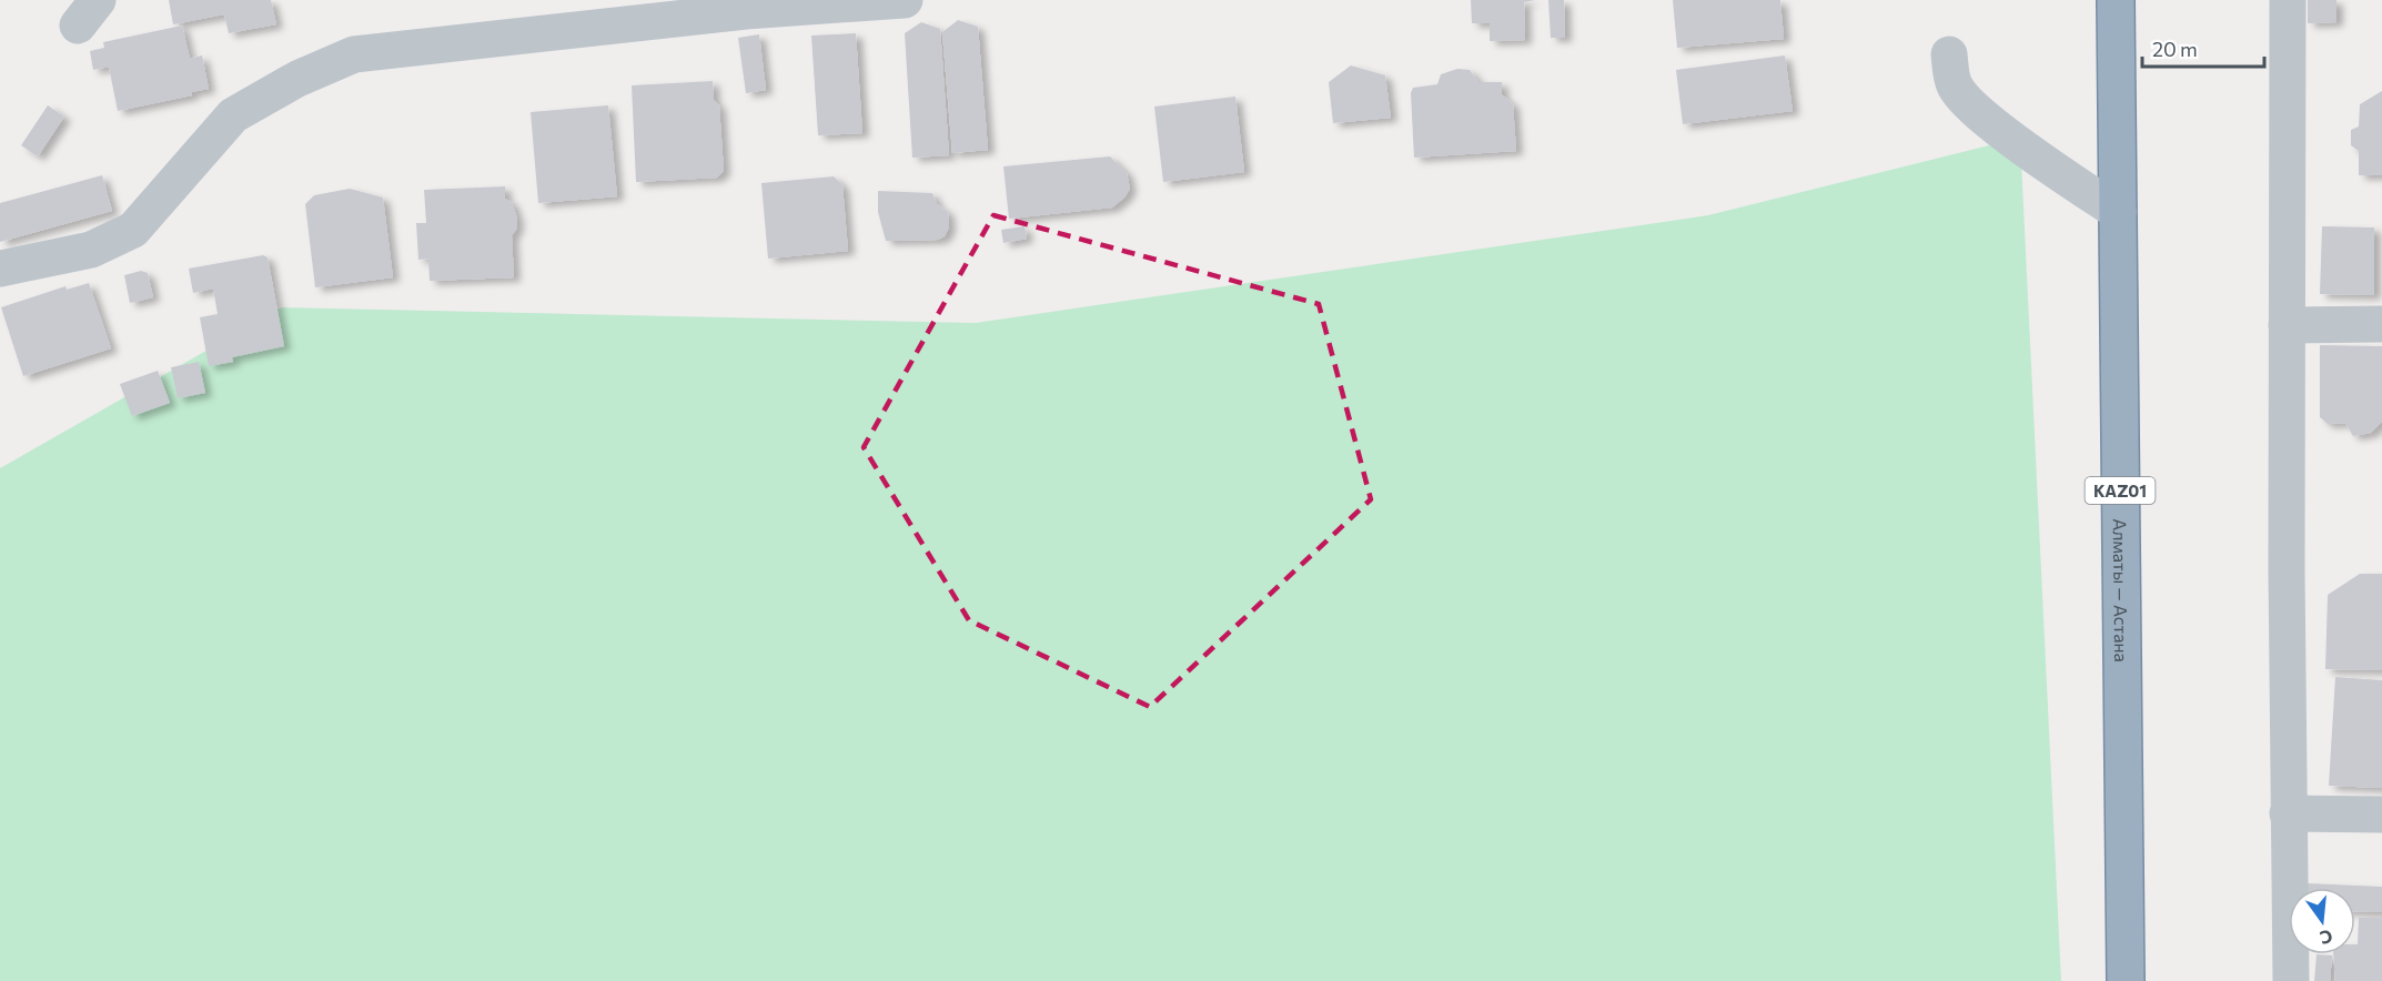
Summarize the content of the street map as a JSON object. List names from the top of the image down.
{
  "streets": {
    "highway": ["KАZ01", "Алматы — Астана"]
  },
  "scale_bar": "20 m",
  "north": "bottom"
}
